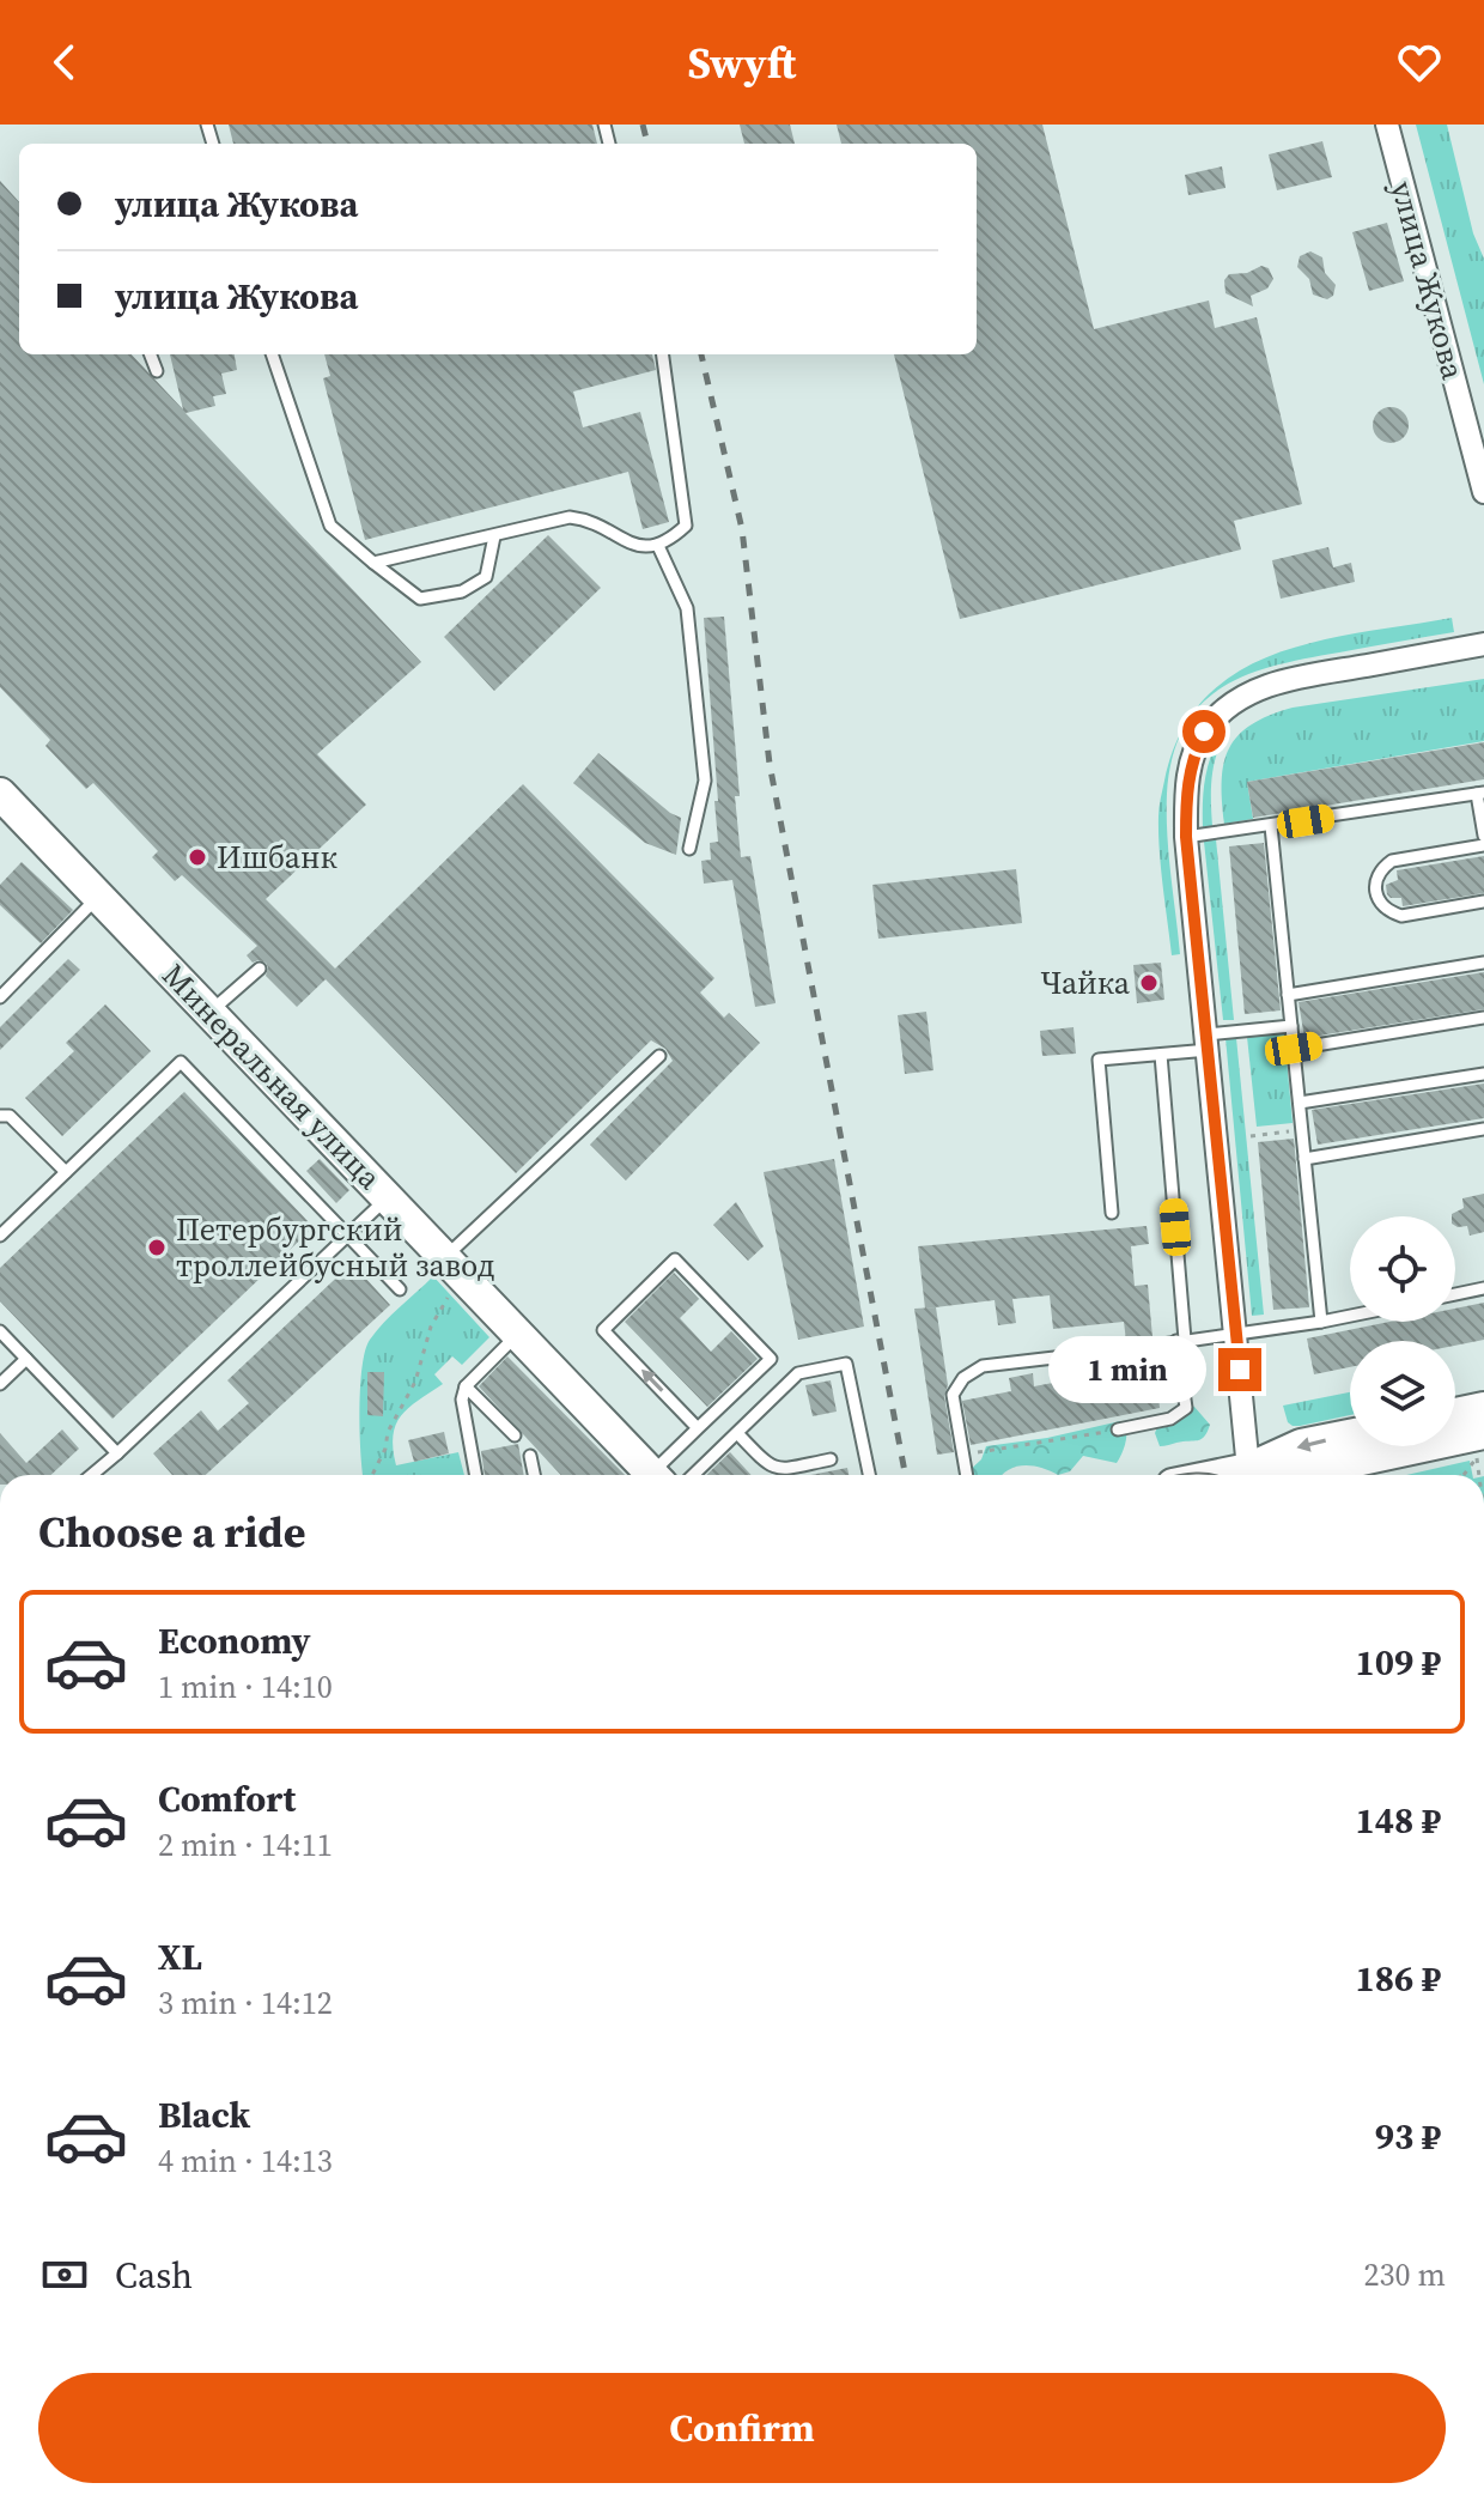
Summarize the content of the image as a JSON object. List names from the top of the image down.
{
  "streets": {
    "street": ["улица Жукова", "Минеральная улица"]
  },
  "places": ["Ишбанк", "Чайка", "Петербургский троллейбусный завод"],
  "page": {
    "header": "Swyft",
    "banner": ["улица Жукова", "улица Жукова"],
    "bubble": "1 min",
    "heading": "Choose a ride",
    "list": [
      {
        "name": "Economy",
        "note": "1 min · 14:10",
        "value": "109 ₽"
      },
      {
        "name": "Comfort",
        "note": "2 min · 14:11",
        "value": "148 ₽"
      },
      {
        "name": "XL",
        "note": "3 min · 14:12",
        "value": "186 ₽"
      },
      {
        "name": "Black",
        "note": "4 min · 14:13",
        "value": "93 ₽"
      }
    ],
    "pay": ["Cash", "230 m"],
    "buttons": "Confirm"
  }
}
